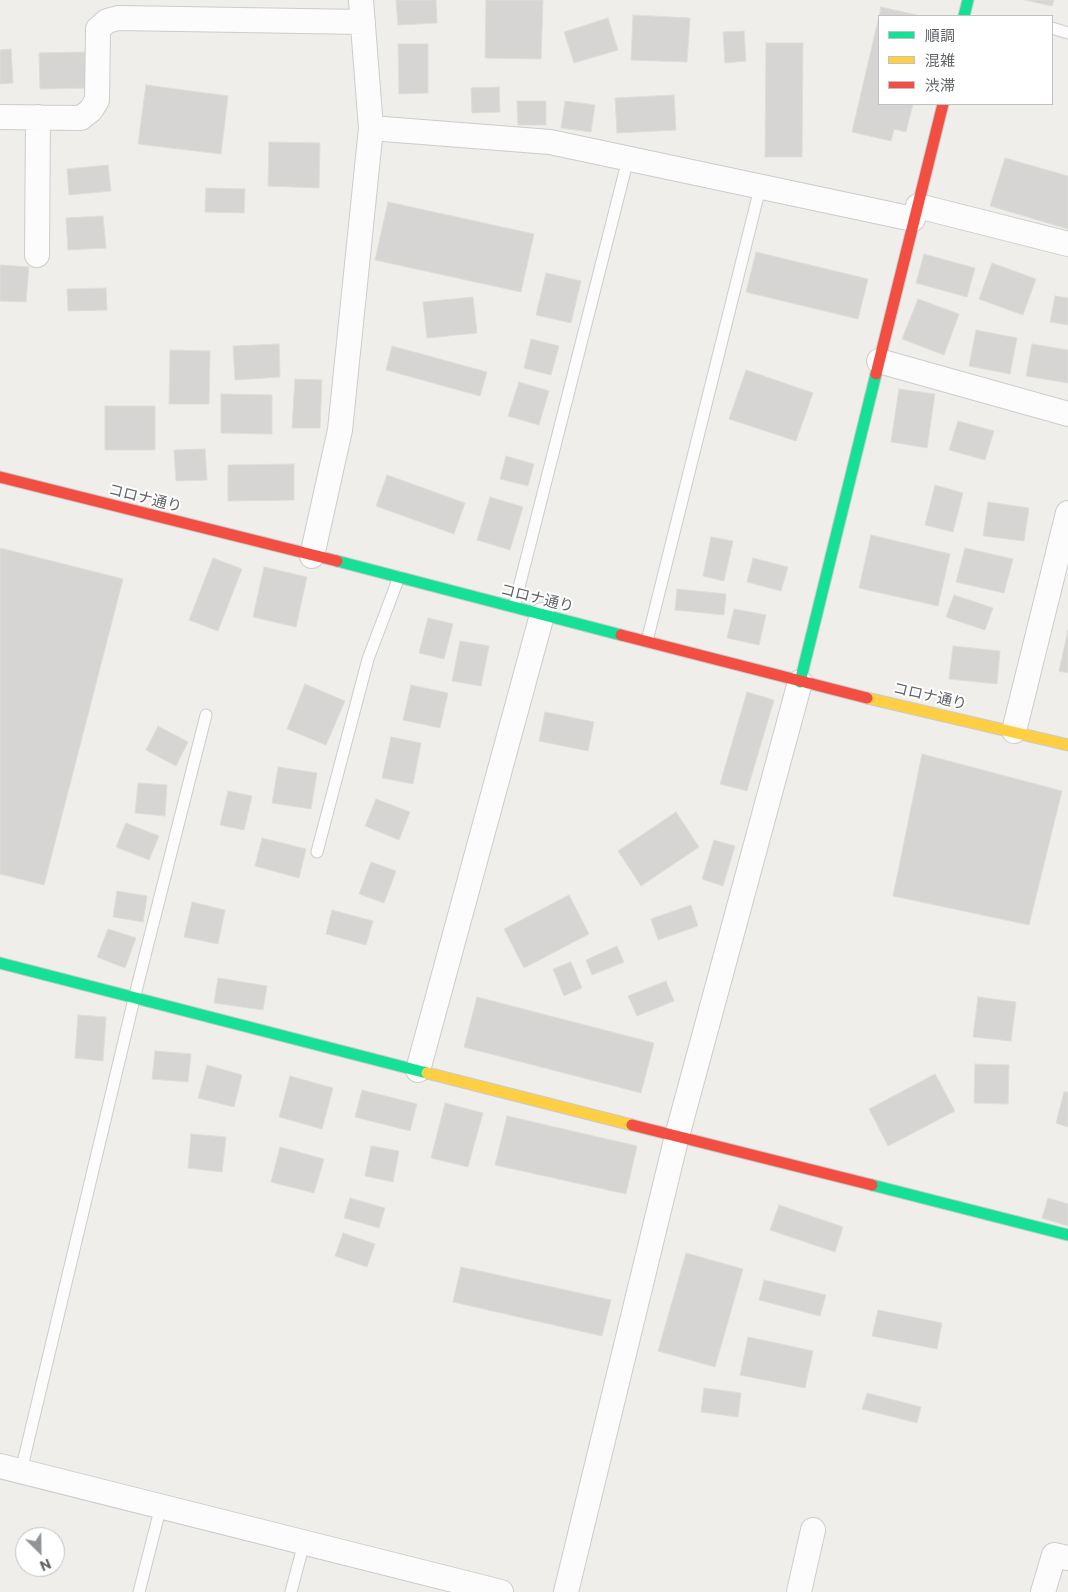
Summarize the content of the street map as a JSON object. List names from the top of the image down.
{
  "streets": {
    "street": ["コロナ通り"]
  },
  "legend": ["順調", "混雑", "渋滞"],
  "north": "bottom right"
}
